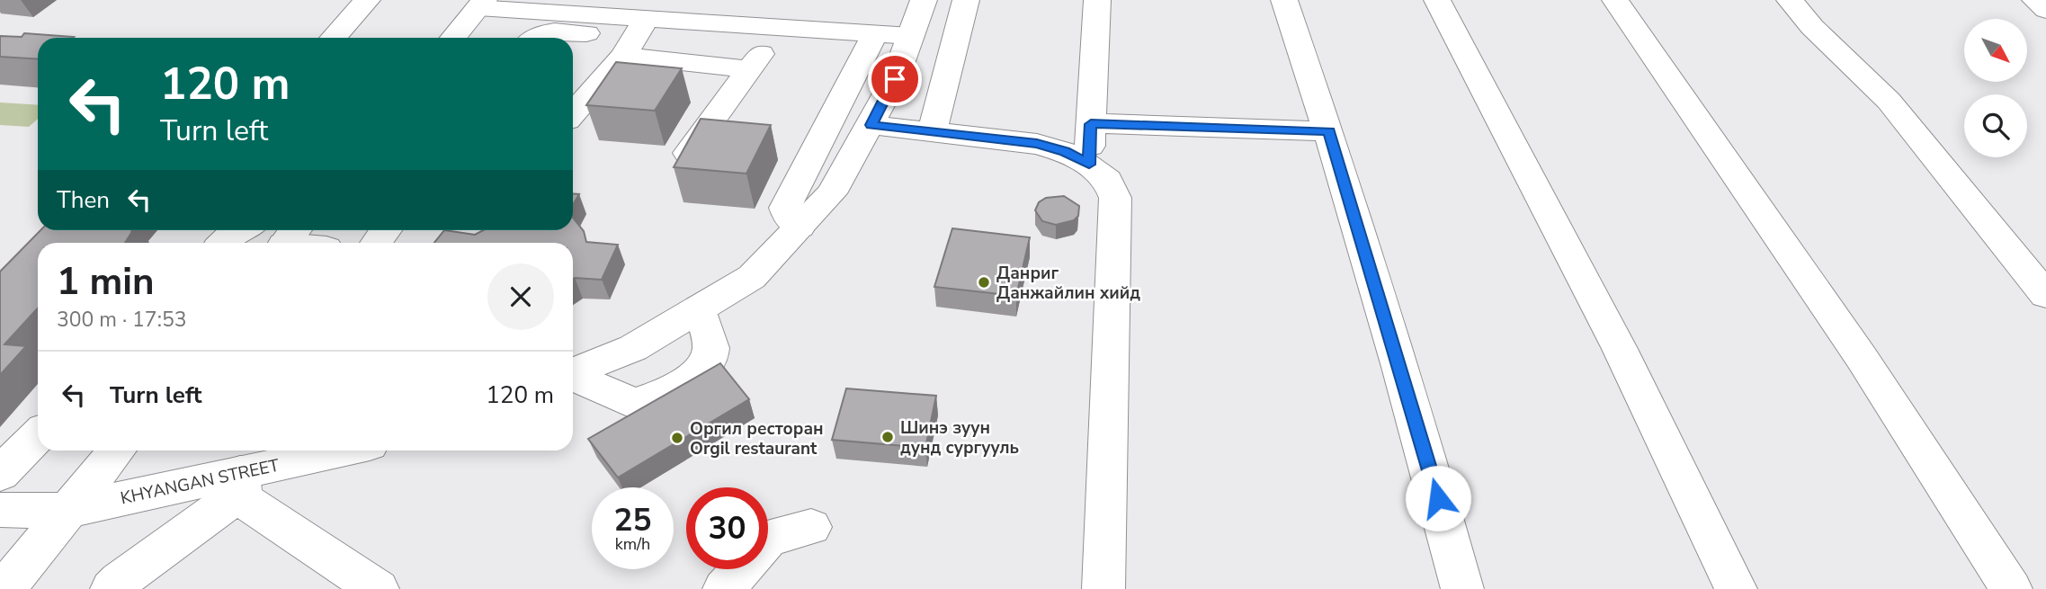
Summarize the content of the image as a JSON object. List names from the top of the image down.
{
  "streets": {
    "street": ["KHYANGAN STREET"]
  },
  "places": ["Данриг Данжайлин хийд", "Шинэ зуун дунд сургууль", "Оргил ресторан Orgil restaurant"],
  "north": "bottom right",
  "page": {
    "turn": ["120 m", "Turn left"],
    "then": "Then",
    "heading": ["1 min", "300 m · 17:53"],
    "list": [
      {
        "name": "Turn left",
        "value": "120 m"
      }
    ],
    "speed": "25 km/h",
    "limit": "30"
  }
}
